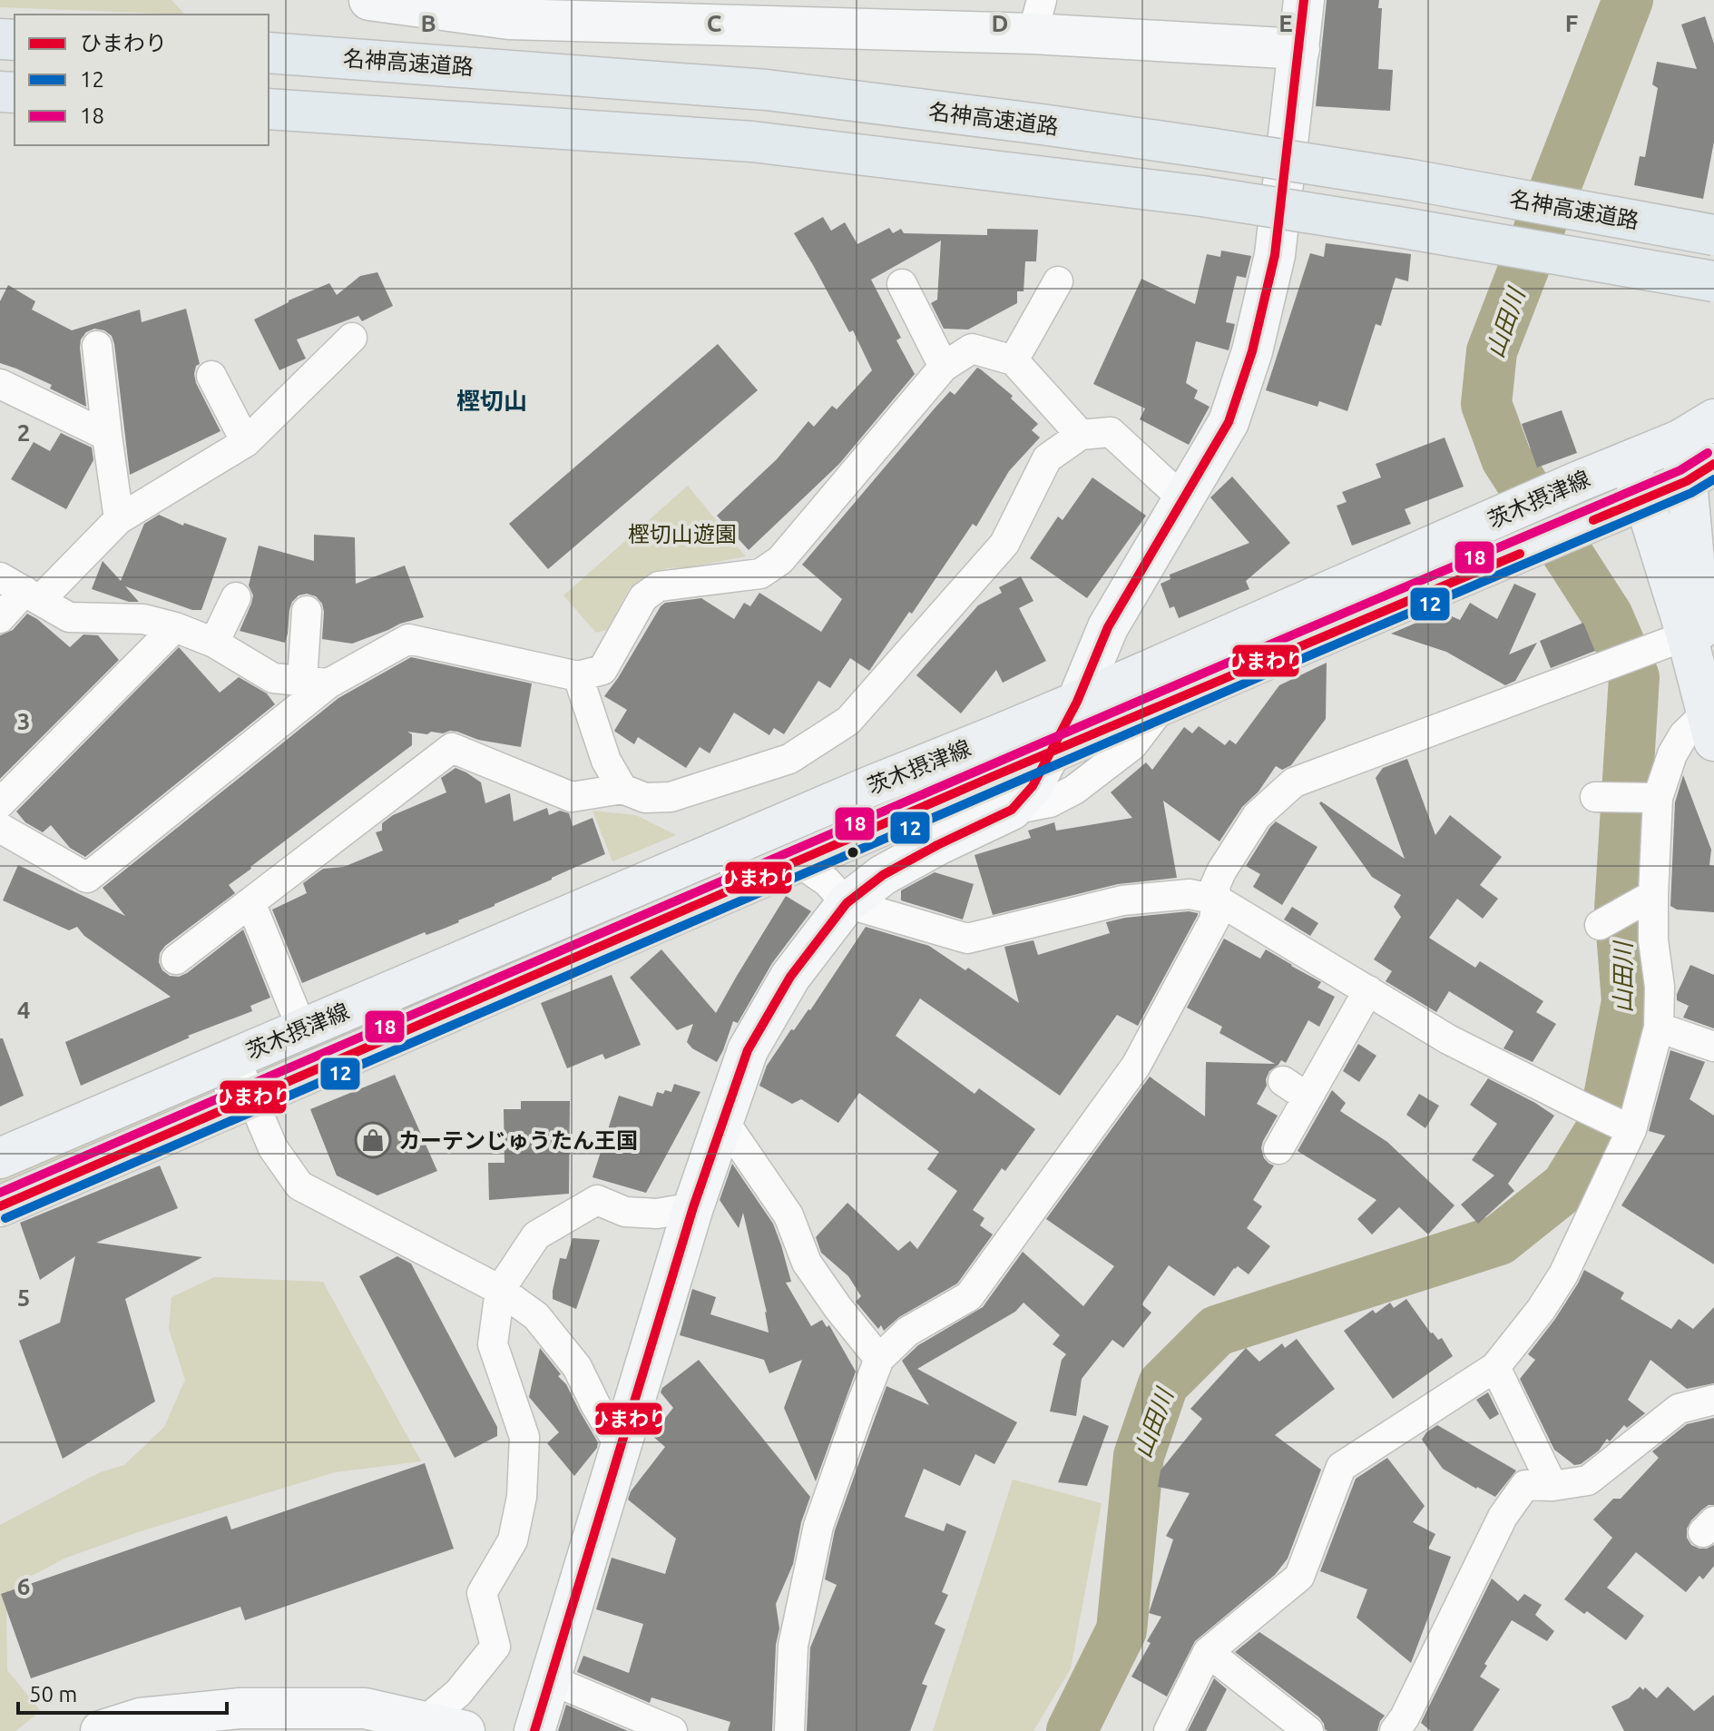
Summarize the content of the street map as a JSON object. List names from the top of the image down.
{
  "streets": {
    "highway": ["名神高速道路"],
    "main road": ["茨木摂津線"]
  },
  "districts": ["樫切山"],
  "water": ["山田川"],
  "parks": ["樫切山遊園"],
  "places": {
    "shop": ["カーテンじゅうたん王国"]
  },
  "lines": ["transit line ひまわり", "transit line 18", "transit line 12"],
  "legend": ["ひまわり", "12", "18"],
  "scale_bar": "50 m",
  "grid": {
    "columns": [
      "B",
      "C",
      "D",
      "E",
      "F"
    ],
    "rows": [
      "2",
      "3",
      "4",
      "5",
      "6"
    ]
  }
}
